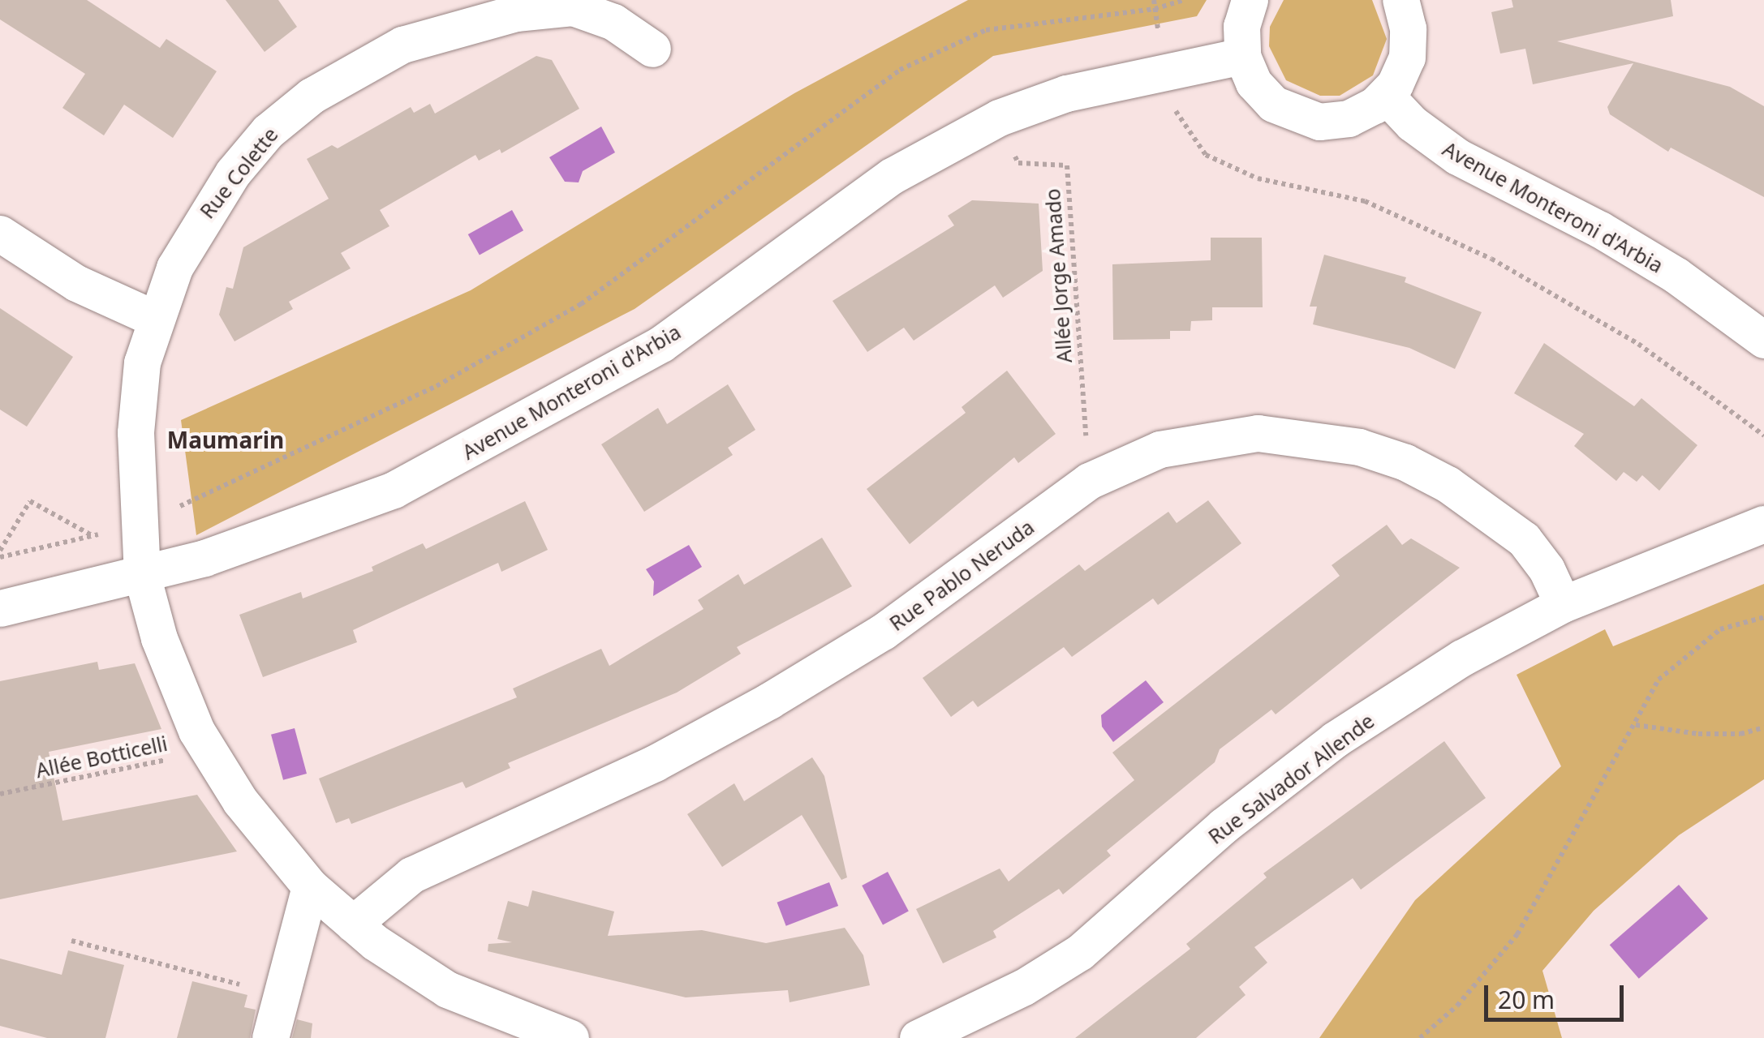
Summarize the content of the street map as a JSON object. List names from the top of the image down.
{
  "streets": {
    "street": [
      "Rue Colette",
      "Avenue Monteroni d'Arbia",
      "Rue Pablo Neruda",
      "Rue Salvador Allende"
    ],
    "path": ["Allée Jorge Amado", "Allée Botticelli"]
  },
  "crossings": [
    ["Rue Colette", "Avenue Monteroni d'Arbia"],
    ["Avenue Monteroni d'Arbia", "Allée Jorge Amado"],
    ["Allée Jorge Amado", "Rue Pablo Neruda"],
    ["Rue Pablo Neruda", "Rue Salvador Allende"]
  ],
  "districts": ["Maumarin"],
  "scale_bar": "20 m"
}
